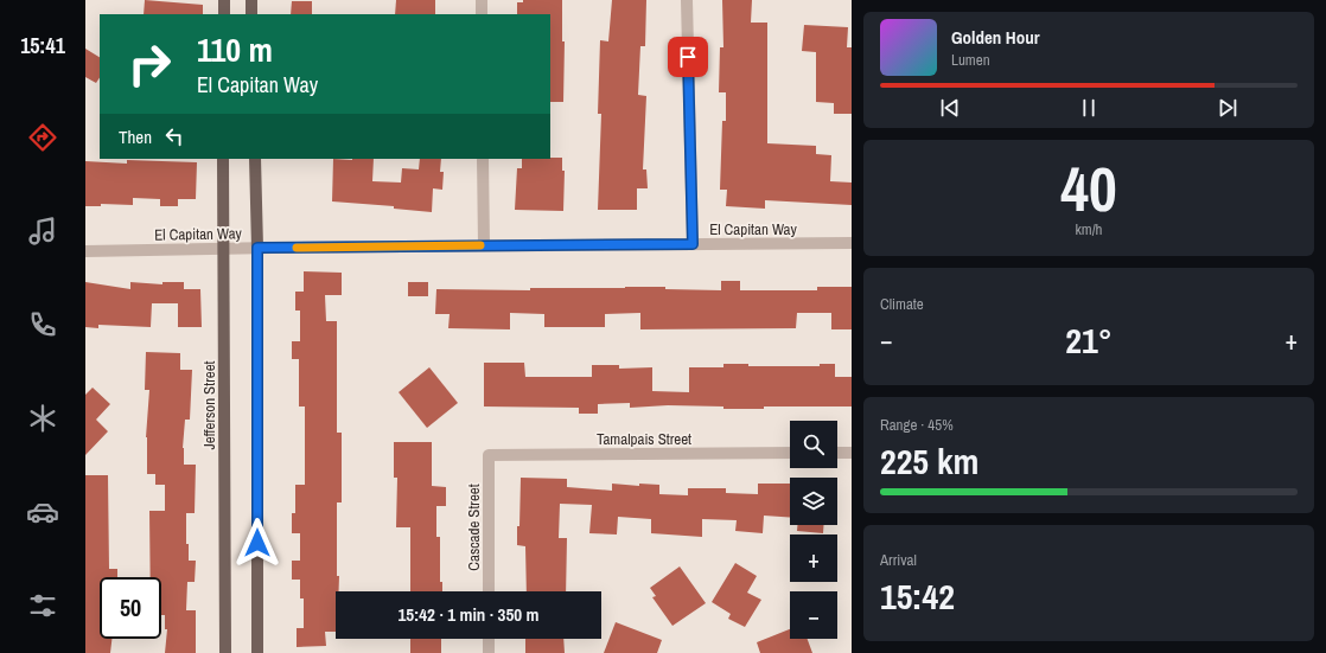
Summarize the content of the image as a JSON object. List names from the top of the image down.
{
  "streets": {
    "main road": ["Jefferson Street"],
    "street": ["El Capitan Way", "Tamalpais Street", "Cascade Street"]
  },
  "crossings": [
    ["El Capitan Way", "Jefferson Street"],
    ["Tamalpais Street", "Cascade Street"]
  ],
  "page": {
    "tabs": "15:41",
    "turn": ["110 m", "El Capitan Way"],
    "song": ["Golden Hour", "Lumen"],
    "then": "Then",
    "tile": [
      ["40", "km/h"],
      "Climate",
      ["Range · 45%", "225 km"],
      ["Arrival", "15:42"]
    ],
    "heat": ["−", "21°", "+"],
    "map_buttons": ["+", "−"],
    "limit": "50",
    "trip": "15:42 · 1 min · 350 m"
  }
}
